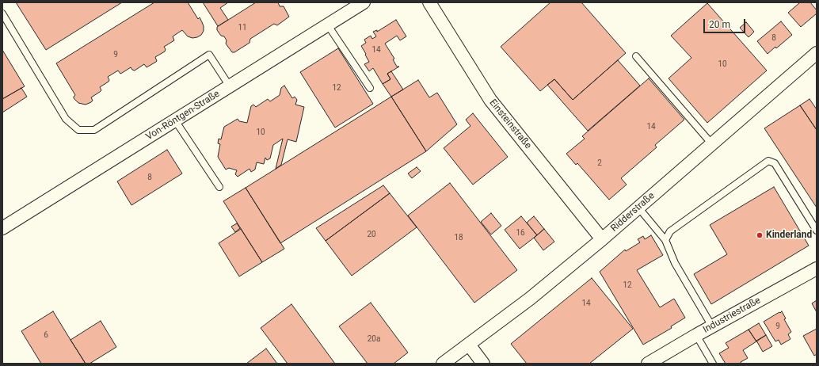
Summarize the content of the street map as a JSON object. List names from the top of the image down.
{
  "streets": {
    "street": [
      "Von-Röntgen-Straße",
      "Einsteinstraße",
      "Ridderstraße",
      "Industriestraße"
    ]
  },
  "crossings": [
    ["Einsteinstraße", "Ridderstraße"]
  ],
  "places": ["Kinderland"],
  "house_numbers": [
    "11",
    "8",
    "14",
    "9",
    "10",
    "12",
    "14",
    "10",
    "2",
    "8",
    "16",
    "20",
    "18",
    "12",
    "14",
    "9",
    "6",
    "20a"
  ],
  "scale_bar": "20 m"
}
